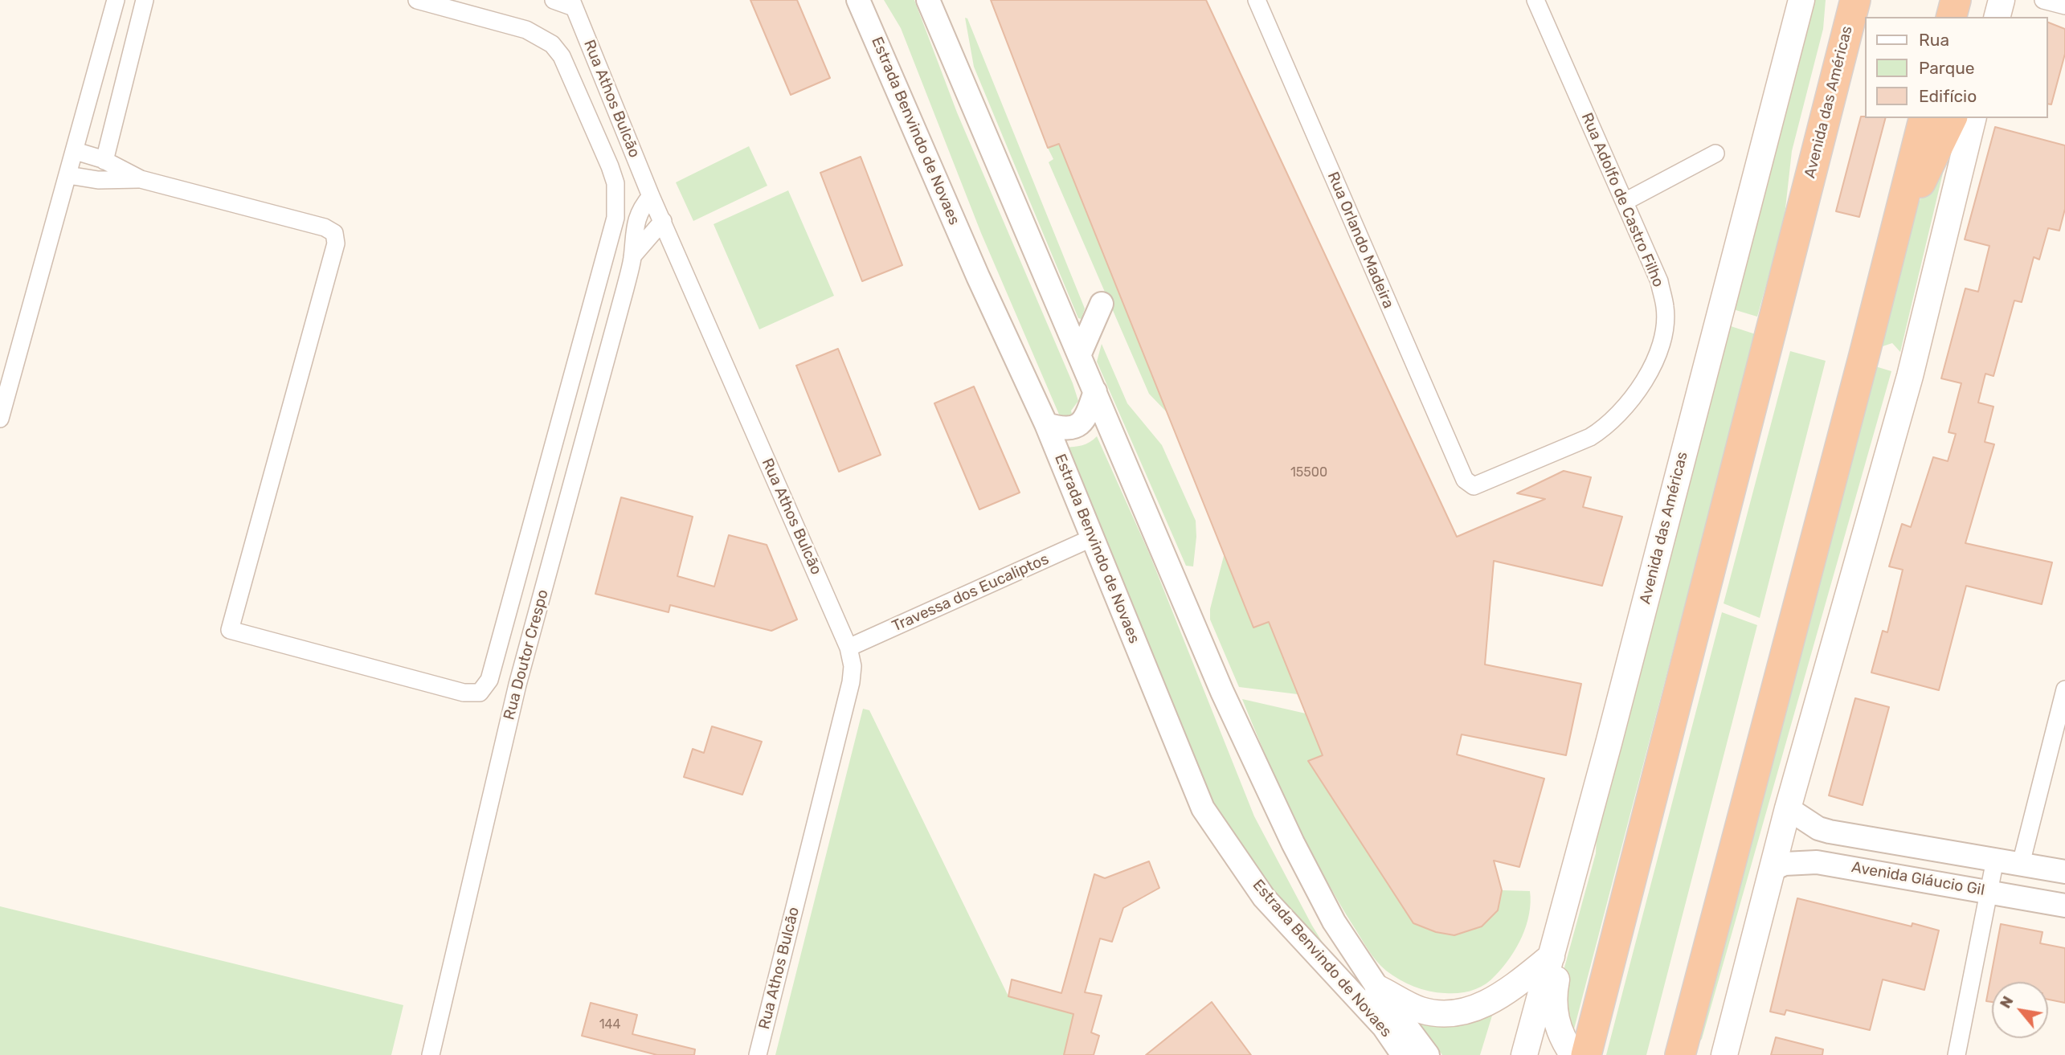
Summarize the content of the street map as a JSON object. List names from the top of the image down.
{
  "streets": {
    "highway": ["Avenida das Américas"],
    "street": [
      "Rua Athos Bulcão",
      "Estrada Benvindo de Novaes",
      "Rua Adolfo de Castro Filho",
      "Rua Orlando Madeira",
      "Travessa dos Eucaliptos",
      "Rua Doutor Crespo",
      "Avenida Gláucio Gil"
    ]
  },
  "crossings": [
    ["Rua Athos Bulcão", "Travessa dos Eucaliptos"],
    ["Rua Athos Bulcão", "Rua Doutor Crespo"],
    ["Estrada Benvindo de Novaes", "Travessa dos Eucaliptos"],
    ["Rua Adolfo de Castro Filho", "Rua Orlando Madeira"]
  ],
  "house_numbers": ["15500", "144"],
  "legend": ["Rua", "Parque", "Edifício"],
  "north": "top left"
}
